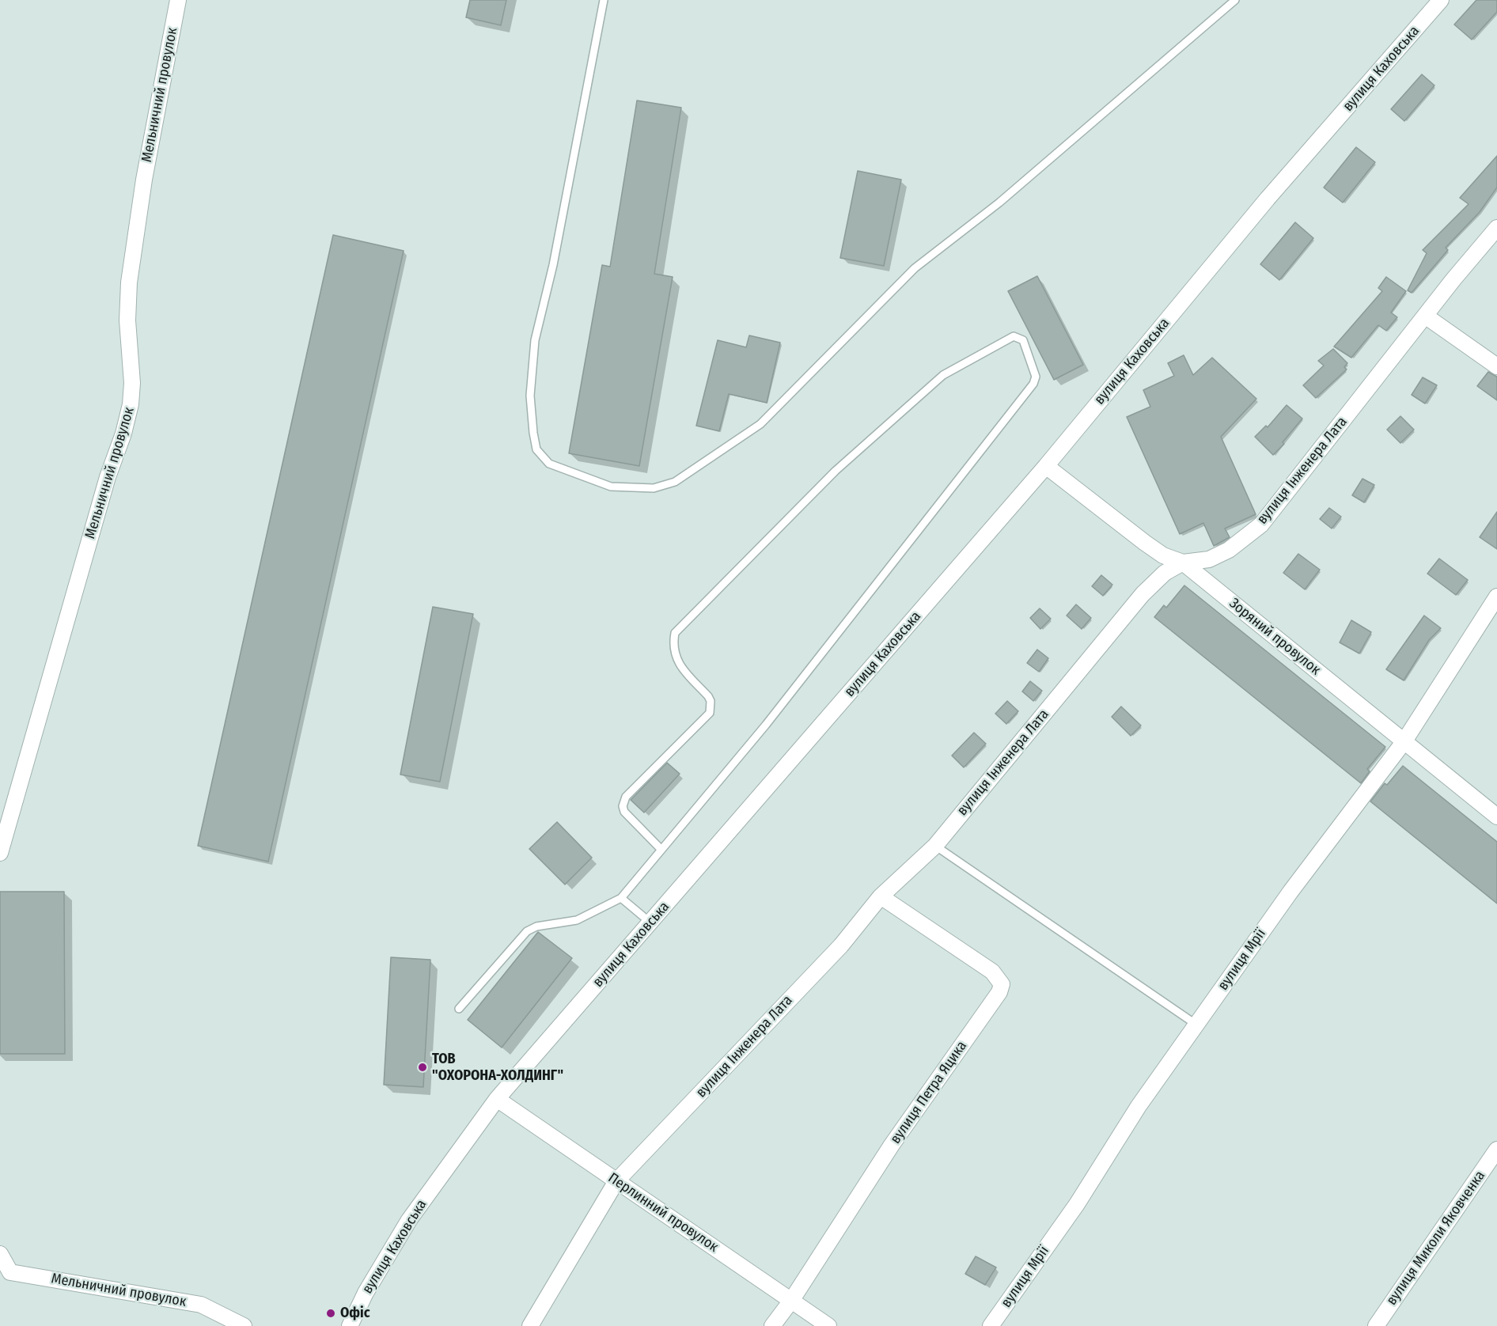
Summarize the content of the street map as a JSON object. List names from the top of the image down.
{
  "streets": {
    "street": [
      "вулиця Каховська",
      "Мельничний провулок",
      "вулиця Інженера Лата",
      "Зоряний провулок",
      "вулиця Мрії",
      "вулиця Петра Яцика",
      "Перлинний провулок",
      "вулиця Миколи Яковченка"
    ]
  },
  "crossings": [
    ["вулиця Каховська", "Зоряний провулок"],
    ["вулиця Каховська", "Перлинний провулок"],
    ["вулиця Інженера Лата", "Зоряний провулок"],
    ["вулиця Інженера Лата", "вулиця Петра Яцика"],
    ["вулиця Інженера Лата", "Перлинний провулок"],
    ["Зоряний провулок", "вулиця Мрії"],
    ["вулиця Петра Яцика", "Перлинний провулок"]
  ],
  "places": ["ТОВ \"ОХОРОНА-ХОЛДИНГ\"", "Офіс"]
}
